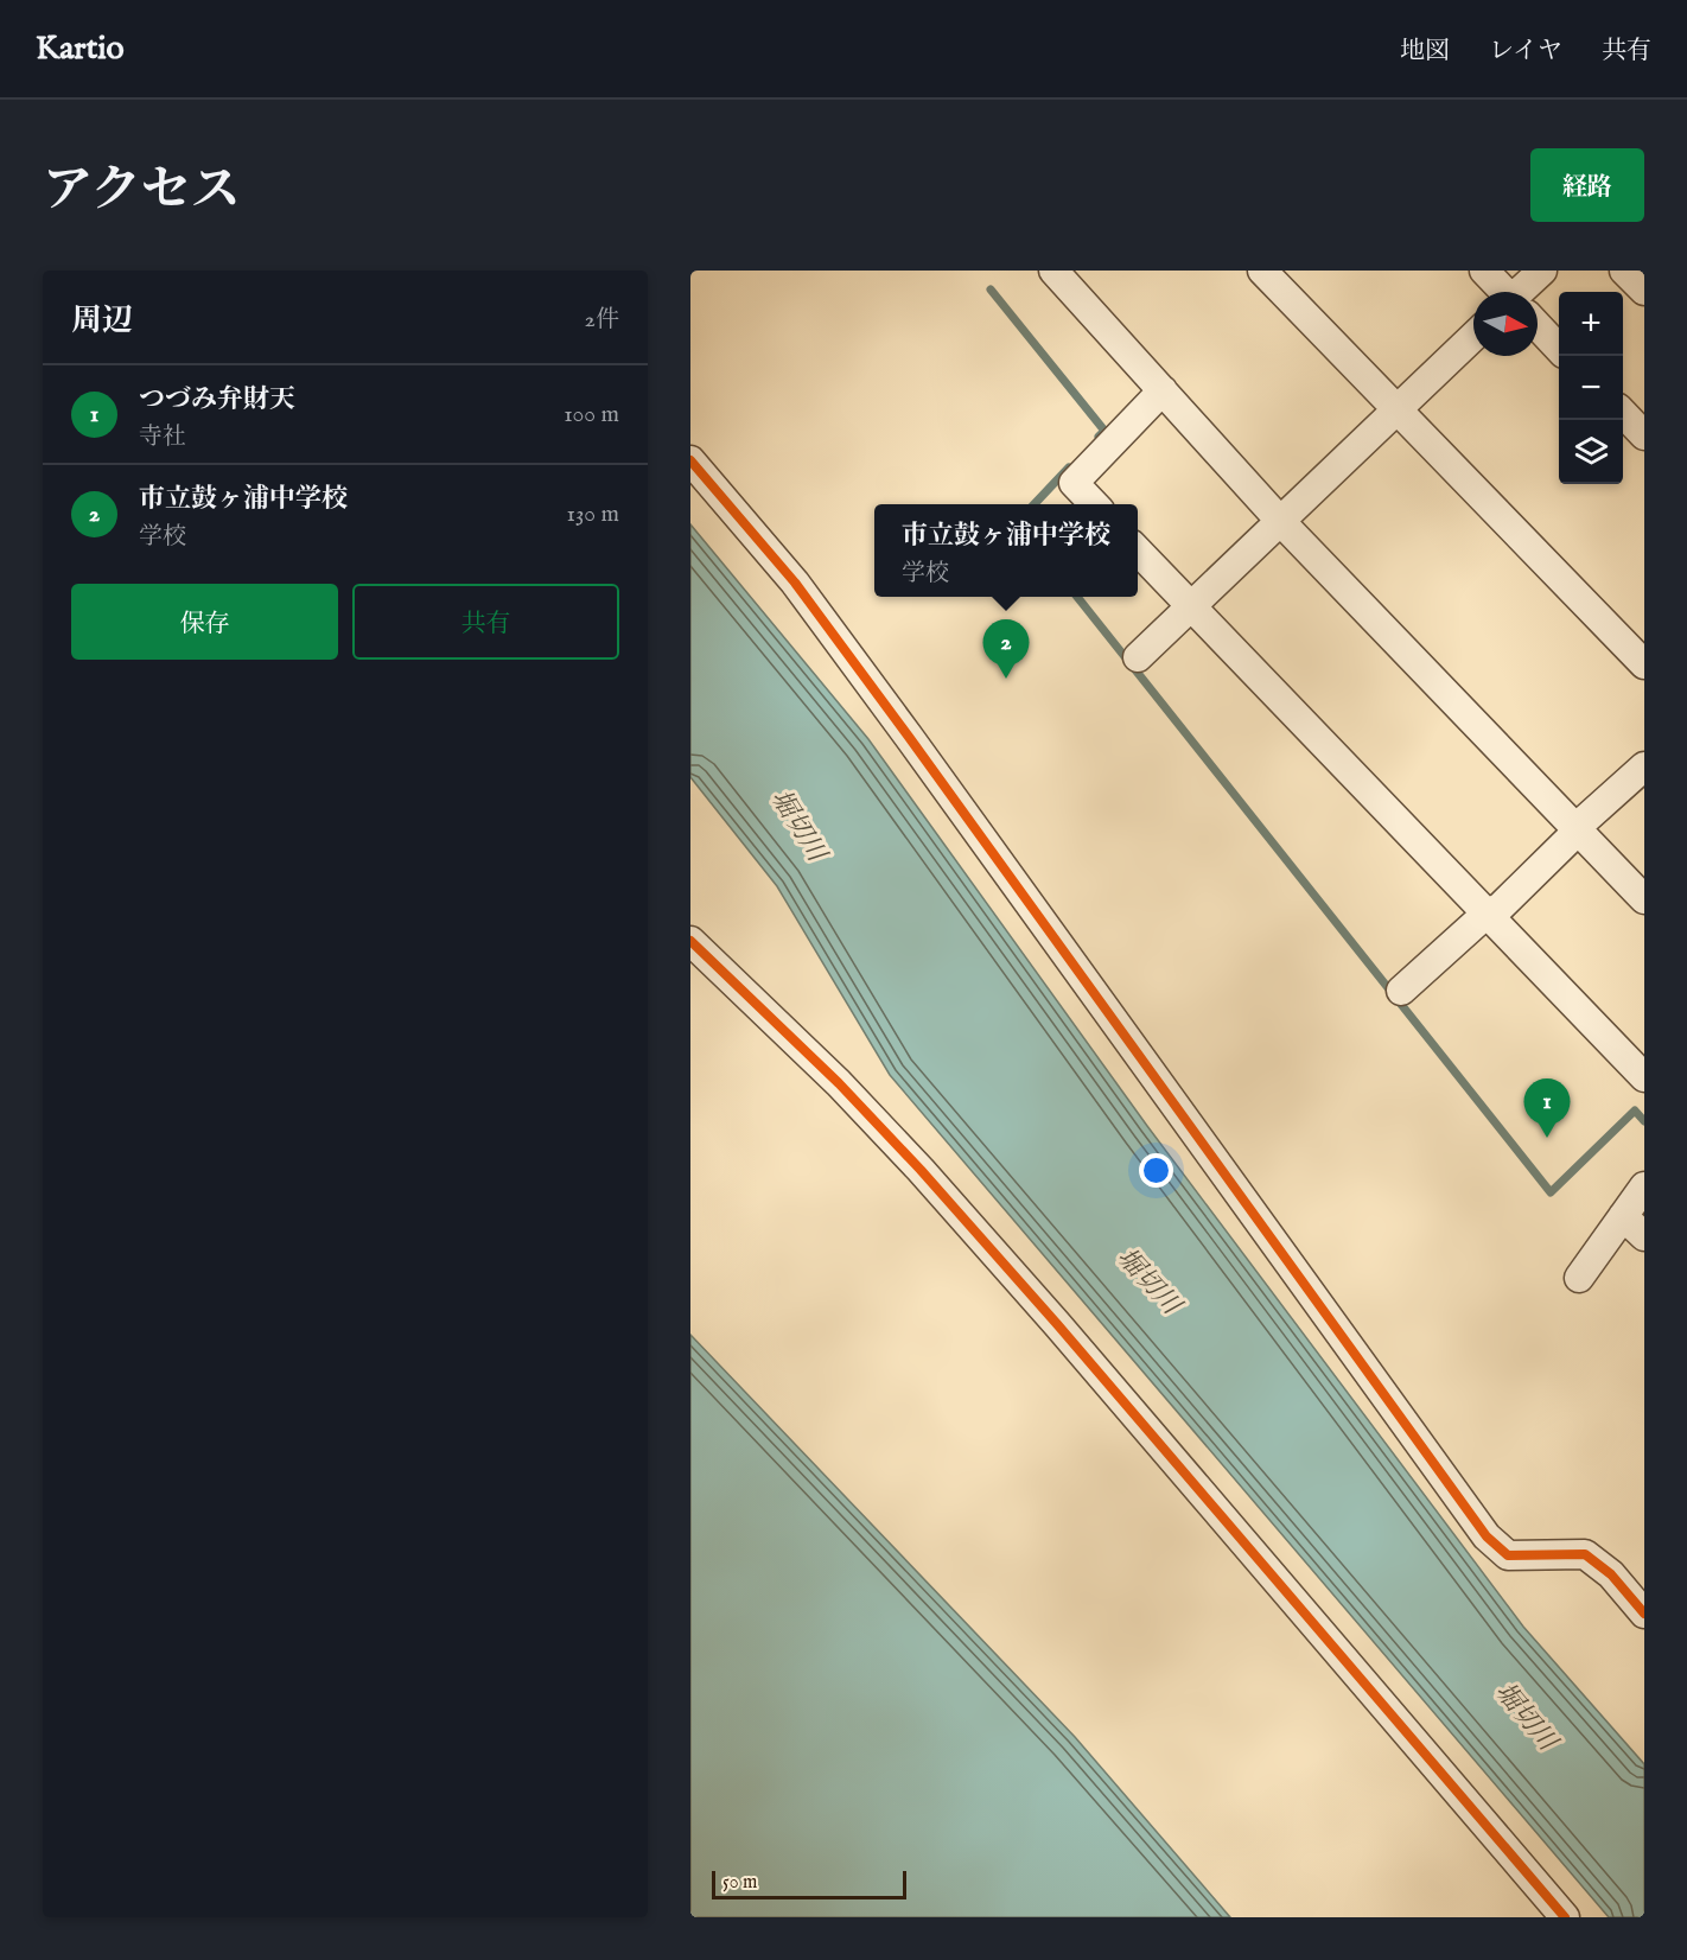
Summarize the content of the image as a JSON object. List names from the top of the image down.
{
  "water": ["堀切川"],
  "scale_bar": "50 m",
  "north": "right",
  "page": {
    "header": "Kartio",
    "nav": ["地図", "レイヤ", "共有"],
    "title": "アクセス",
    "buttons": [
      "経路",
      ["保存", "共有"]
    ],
    "heading": ["周辺", "2件"],
    "map_buttons": ["+", "−"],
    "list": [
      {
        "mark": "1",
        "name": "つづみ弁財天",
        "note": "寺社",
        "value": "100 m"
      },
      {
        "mark": "2",
        "name": "市立鼓ヶ浦中学校",
        "note": "学校",
        "value": "130 m"
      }
    ],
    "popup": ["市立鼓ヶ浦中学校", "学校"],
    "pins": ["2", "1"],
    "scale": "50 m"
  }
}
